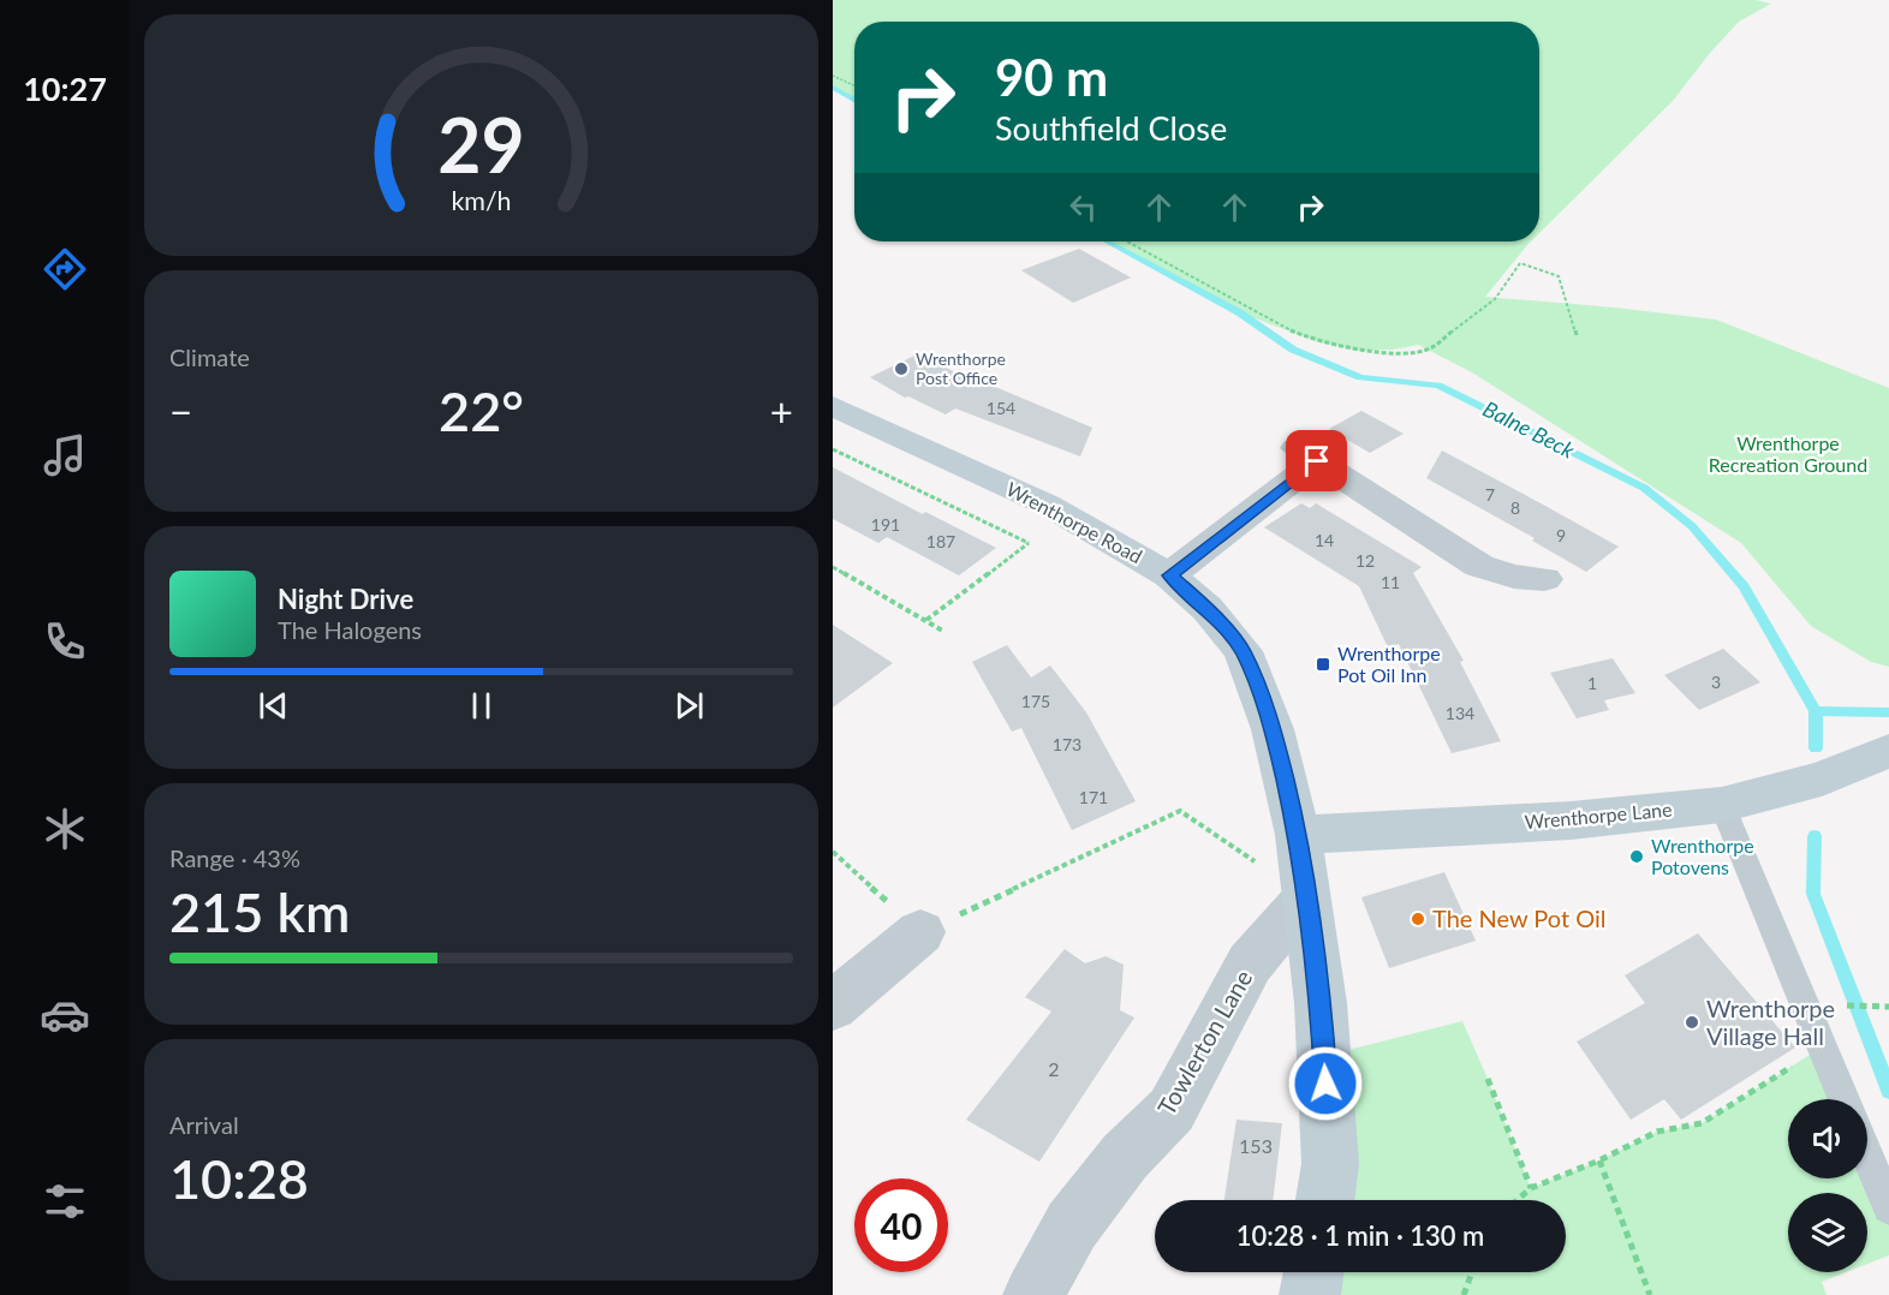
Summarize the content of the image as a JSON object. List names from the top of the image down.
{
  "streets": {
    "street": ["Wrenthorpe Road", "Wrenthorpe Lane", "Towlerton Lane"]
  },
  "crossings": [
    ["Wrenthorpe Road", "Wrenthorpe Lane"],
    ["Wrenthorpe Road", "Towlerton Lane"]
  ],
  "water": ["Balne Beck"],
  "parks": ["Wrenthorpe Recreation Ground"],
  "places": {
    "other": [
      "Wrenthorpe Post Office",
      "Wrenthorpe Potovens",
      "The New Pot Oil",
      "Wrenthorpe Village Hall"
    ],
    "transit": ["Wrenthorpe Pot Oil Inn"]
  },
  "house_numbers": [
    "154",
    "7",
    "8",
    "191",
    "9",
    "14",
    "187",
    "12",
    "11",
    "3",
    "1",
    "175",
    "134",
    "173",
    "171",
    "2",
    "153"
  ],
  "page": {
    "tabs": "10:27",
    "turn": ["90 m", "Southfield Close"],
    "tile": [
      "Climate",
      ["Range · 43%", "215 km"],
      ["Arrival", "10:28"]
    ],
    "heat": ["−", "22°", "+"],
    "song": ["Night Drive", "The Halogens"],
    "limit": "40",
    "trip": "10:28 · 1 min · 130 m",
    "gauge": ["29", "km/h"]
  }
}
